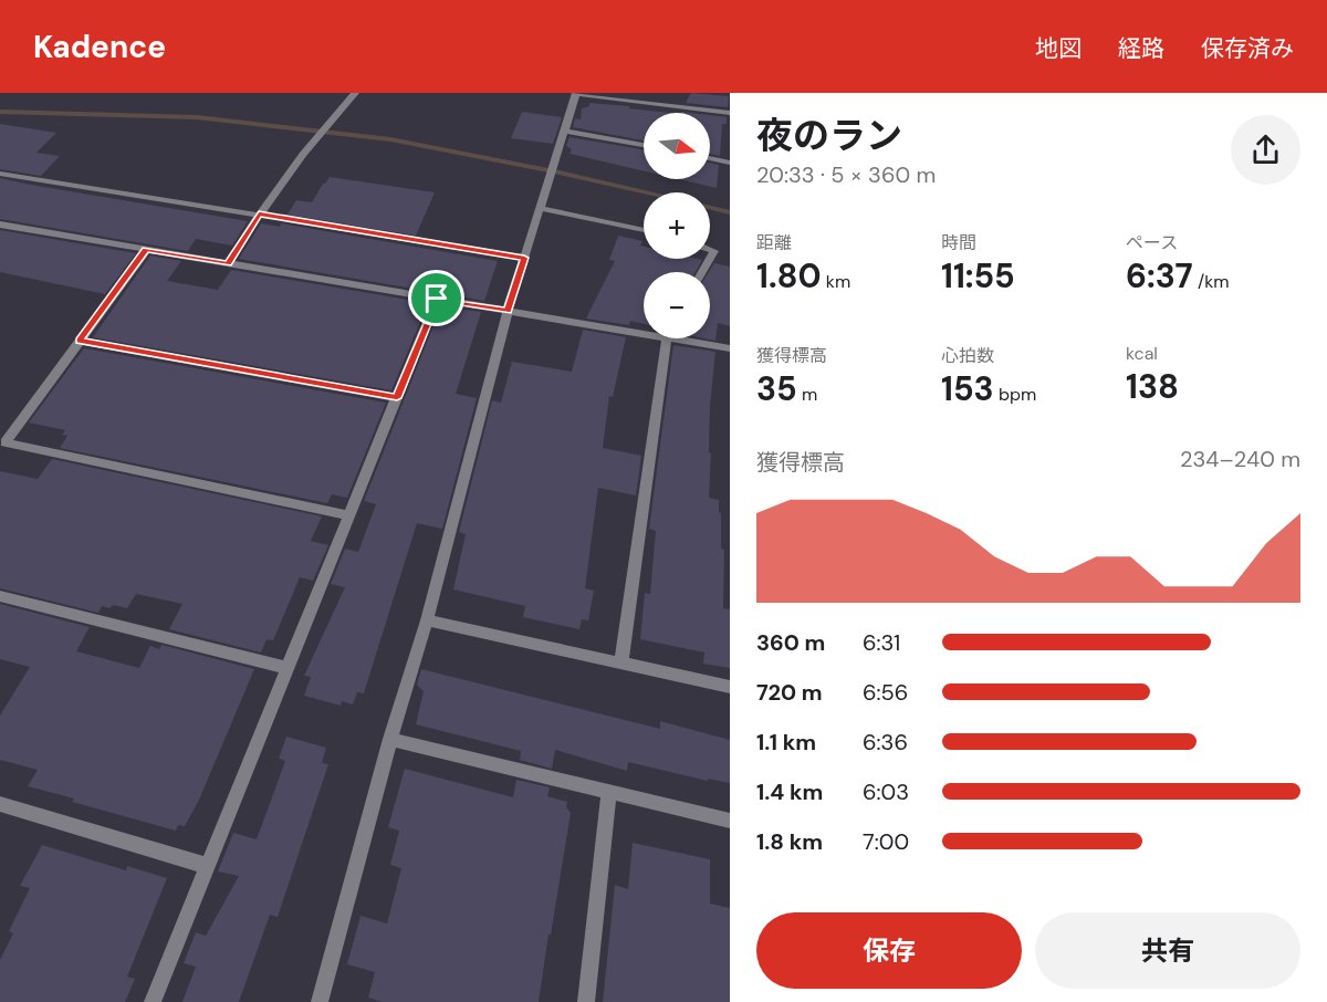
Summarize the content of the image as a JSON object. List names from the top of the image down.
{
  "north": "right",
  "page": {
    "header": "Kadence",
    "nav": ["地図", "経路", "保存済み"],
    "heading": ["夜のラン", "20:33 · 5 × 360 m"],
    "map_buttons": ["+", "−"],
    "stats": [
      ["距離", "1.80 km"],
      ["時間", "11:55"],
      ["ペース", "6:37 /km"],
      ["獲得標高", "35 m"],
      ["心拍数", "153 bpm"],
      ["kcal", "138"]
    ],
    "chart": ["獲得標高", "234–240 m"],
    "list": [
      {
        "name": "360 m",
        "note": "6:31"
      },
      {
        "name": "720 m",
        "note": "6:56"
      },
      {
        "name": "1.1 km",
        "note": "6:36"
      },
      {
        "name": "1.4 km",
        "note": "6:03"
      },
      {
        "name": "1.8 km",
        "note": "7:00"
      }
    ],
    "buttons": ["保存", "共有"]
  }
}
